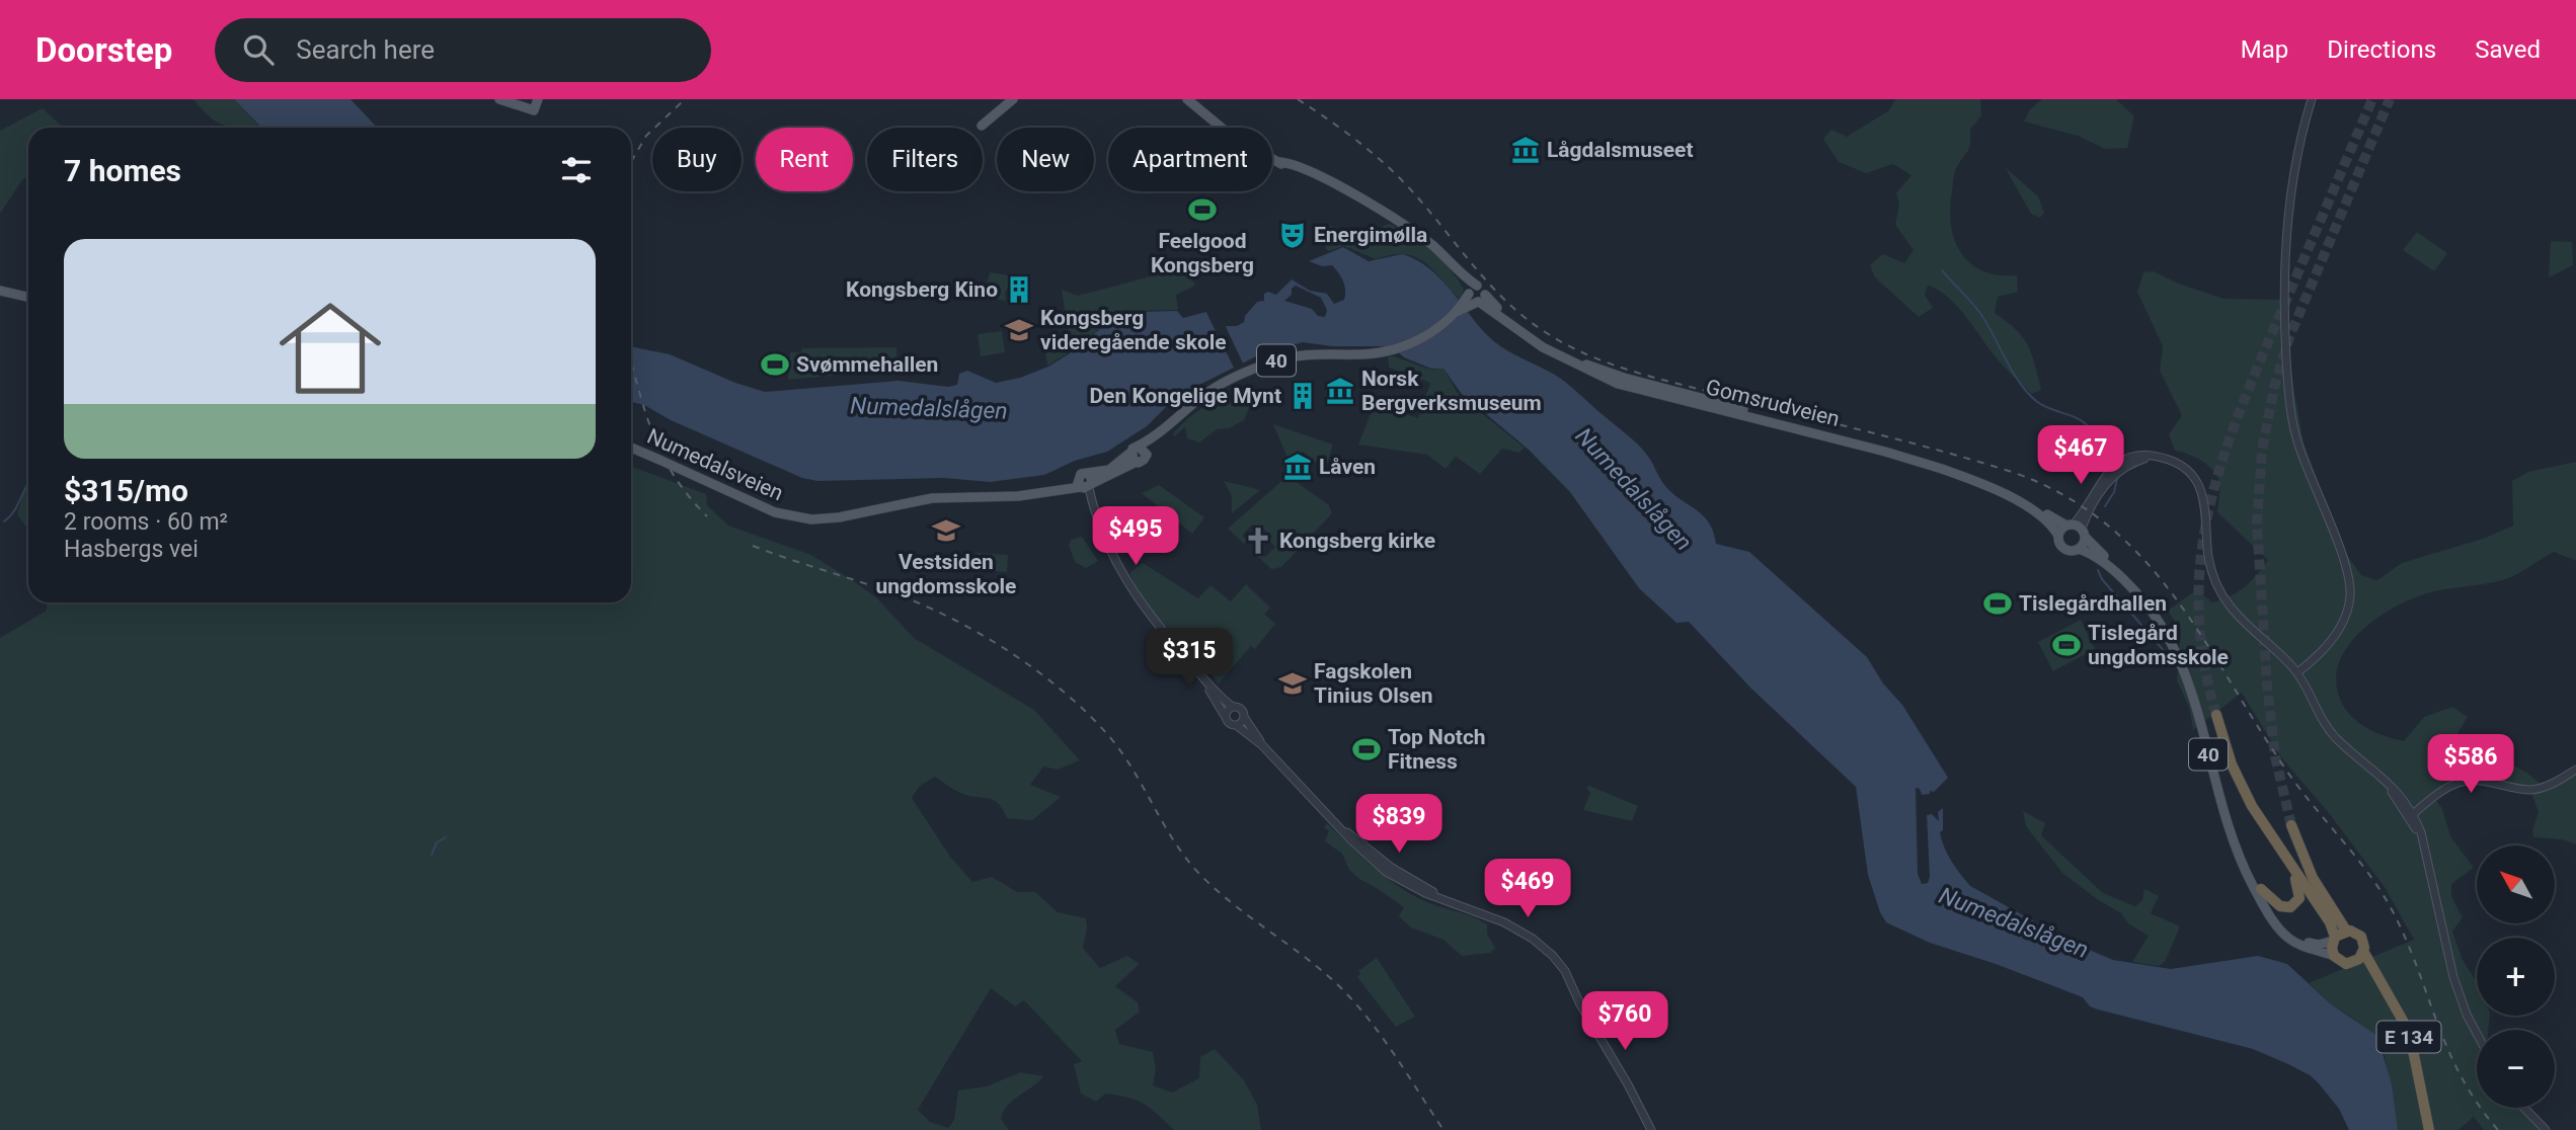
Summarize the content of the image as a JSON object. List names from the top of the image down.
{
  "streets": {
    "highway": ["E 134"],
    "main road": ["40", "Gomsrudveien", "Numedalsveien"]
  },
  "crossings": [
    ["40", "Gomsrudveien"],
    ["40", "E 134"],
    ["Gomsrudveien", "Numedalsveien"],
    ["Gomsrudveien", "E 134"]
  ],
  "water": ["Numedalslågen"],
  "places": {
    "museum": ["Lågdalsmuseet", "Norsk Bergverksmuseum", "Låven"],
    "sports": [
      "Feelgood Kongsberg",
      "Svømmehallen",
      "Tislegårdhallen",
      "Tislegård ungdomsskole",
      "Top Notch Fitness"
    ],
    "theatre": ["Energimølla"],
    "building": ["Kongsberg Kino", "Den Kongelige Mynt"],
    "school or university": ["Kongsberg videregående skole", "Vestsiden ungdomsskole", "Fagskolen Tinius Olsen"],
    "church": ["Kongsberg kirke"]
  },
  "north": "top left",
  "page": {
    "header": "Doorstep",
    "search": "Search here",
    "nav": ["Map", "Directions", "Saved"],
    "chip": [
      "Buy",
      "Rent",
      "Filters",
      "New",
      "Apartment"
    ],
    "heading": "7 homes",
    "list": [
      {
        "name": "$315/mo",
        "note": "2 rooms · 60 m² · Hasbergs vei"
      }
    ],
    "price": [
      "$467",
      "$495",
      "$315",
      "$586",
      "$839",
      "$469",
      "$760"
    ],
    "map_buttons": ["+", "−"]
  }
}
